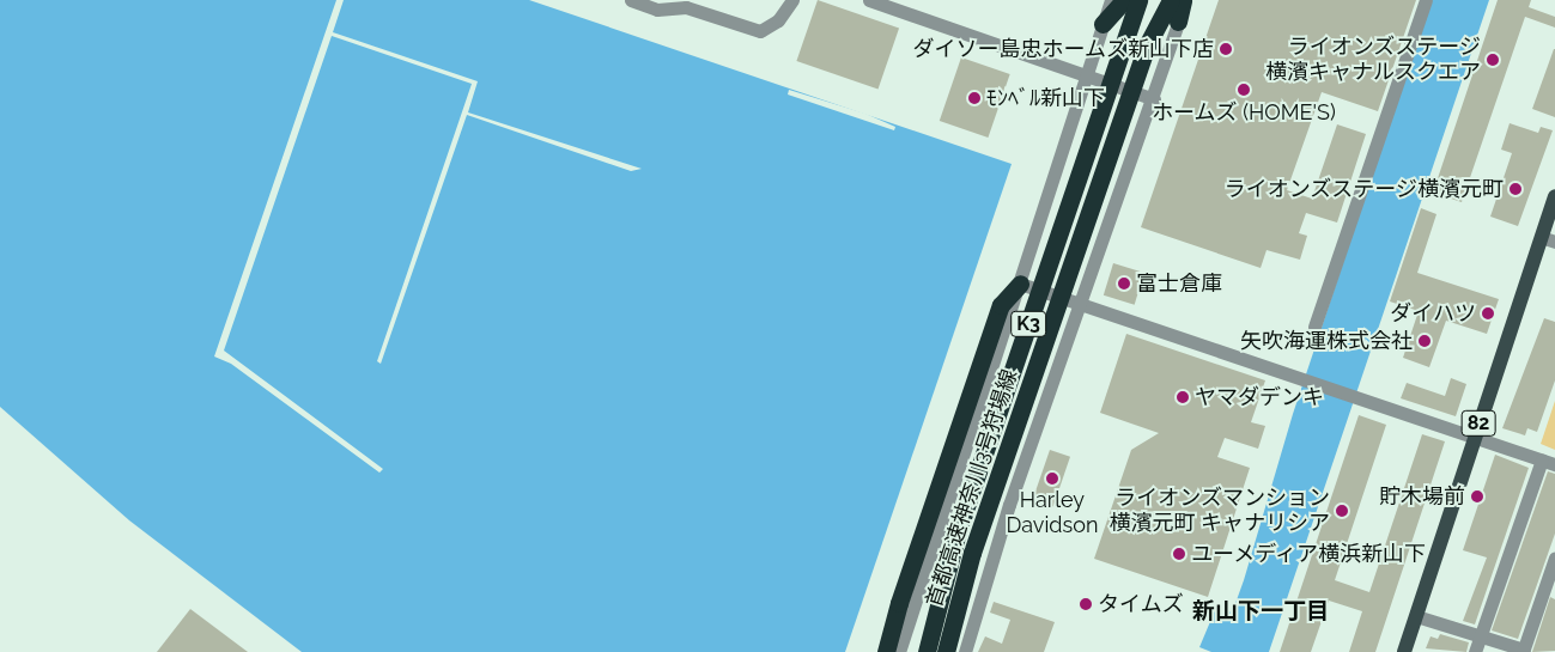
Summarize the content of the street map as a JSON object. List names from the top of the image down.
{
  "streets": {
    "highway": ["K3", "首都高速神奈川3号狩場線"],
    "main road": ["82"]
  },
  "crossings": [
    ["K3", "首都高速神奈川3号狩場線"]
  ],
  "districts": ["新山下一丁目"],
  "places": [
    "ダイソー島忠ホームズ新山下店",
    "ライオンズステージ 横濱キャナルスクエア",
    "ホームズ (HOME'S)",
    "ﾓﾝﾍﾞﾙ新山下",
    "ライオンズステージ横濱元町",
    "富士倉庫",
    "ダイハツ",
    "矢吹海運株式会社",
    "ヤマダデンキ",
    "Harley Davidson",
    "貯木場前",
    "ライオンズマンション 横濱元町 キャナリシア",
    "ユーメディア横浜新山下",
    "タイムズ"
  ]
}
